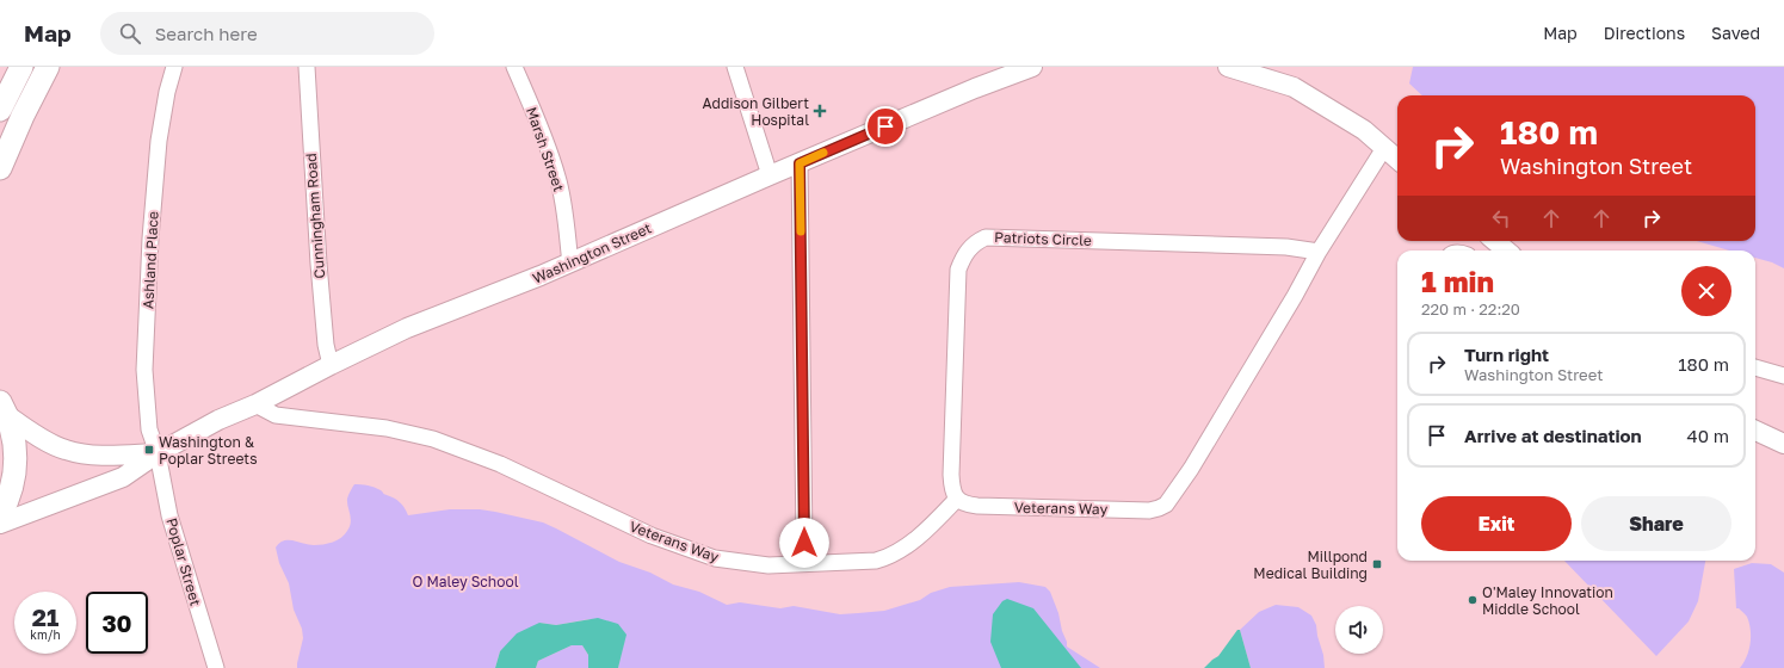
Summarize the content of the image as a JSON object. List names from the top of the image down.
{
  "streets": {
    "main road": ["Washington Street"],
    "street": [
      "Marsh Street",
      "Cunningham Road",
      "Patriots Circle",
      "Ashland Place",
      "Veterans Way",
      "Poplar Street"
    ]
  },
  "crossings": [
    ["Marsh Street", "Washington Street"],
    ["Cunningham Road", "Washington Street"],
    ["Patriots Circle", "Veterans Way"],
    ["Washington Street", "Ashland Place"],
    ["Washington Street", "Veterans Way"],
    ["Washington Street", "Poplar Street"],
    ["Ashland Place", "Poplar Street"]
  ],
  "parks": ["O Maley School"],
  "places": {
    "health": ["Addison Gilbert Hospital"],
    "transit": ["Washington & Poplar Streets", "Millpond Medical Building"],
    "other": ["O'Maley Innovation Middle School"]
  },
  "page": {
    "header": "Map",
    "search": "Search here",
    "nav": ["Map", "Directions", "Saved"],
    "turn": ["180 m", "Washington Street"],
    "heading": ["1 min", "220 m · 22:20"],
    "list": [
      {
        "name": "Turn right",
        "note": "Washington Street",
        "value": "180 m"
      },
      {
        "name": "Arrive at destination",
        "value": "40 m"
      }
    ],
    "buttons": ["Exit", "Share"],
    "speed": "21 km/h",
    "limit": "30"
  }
}
